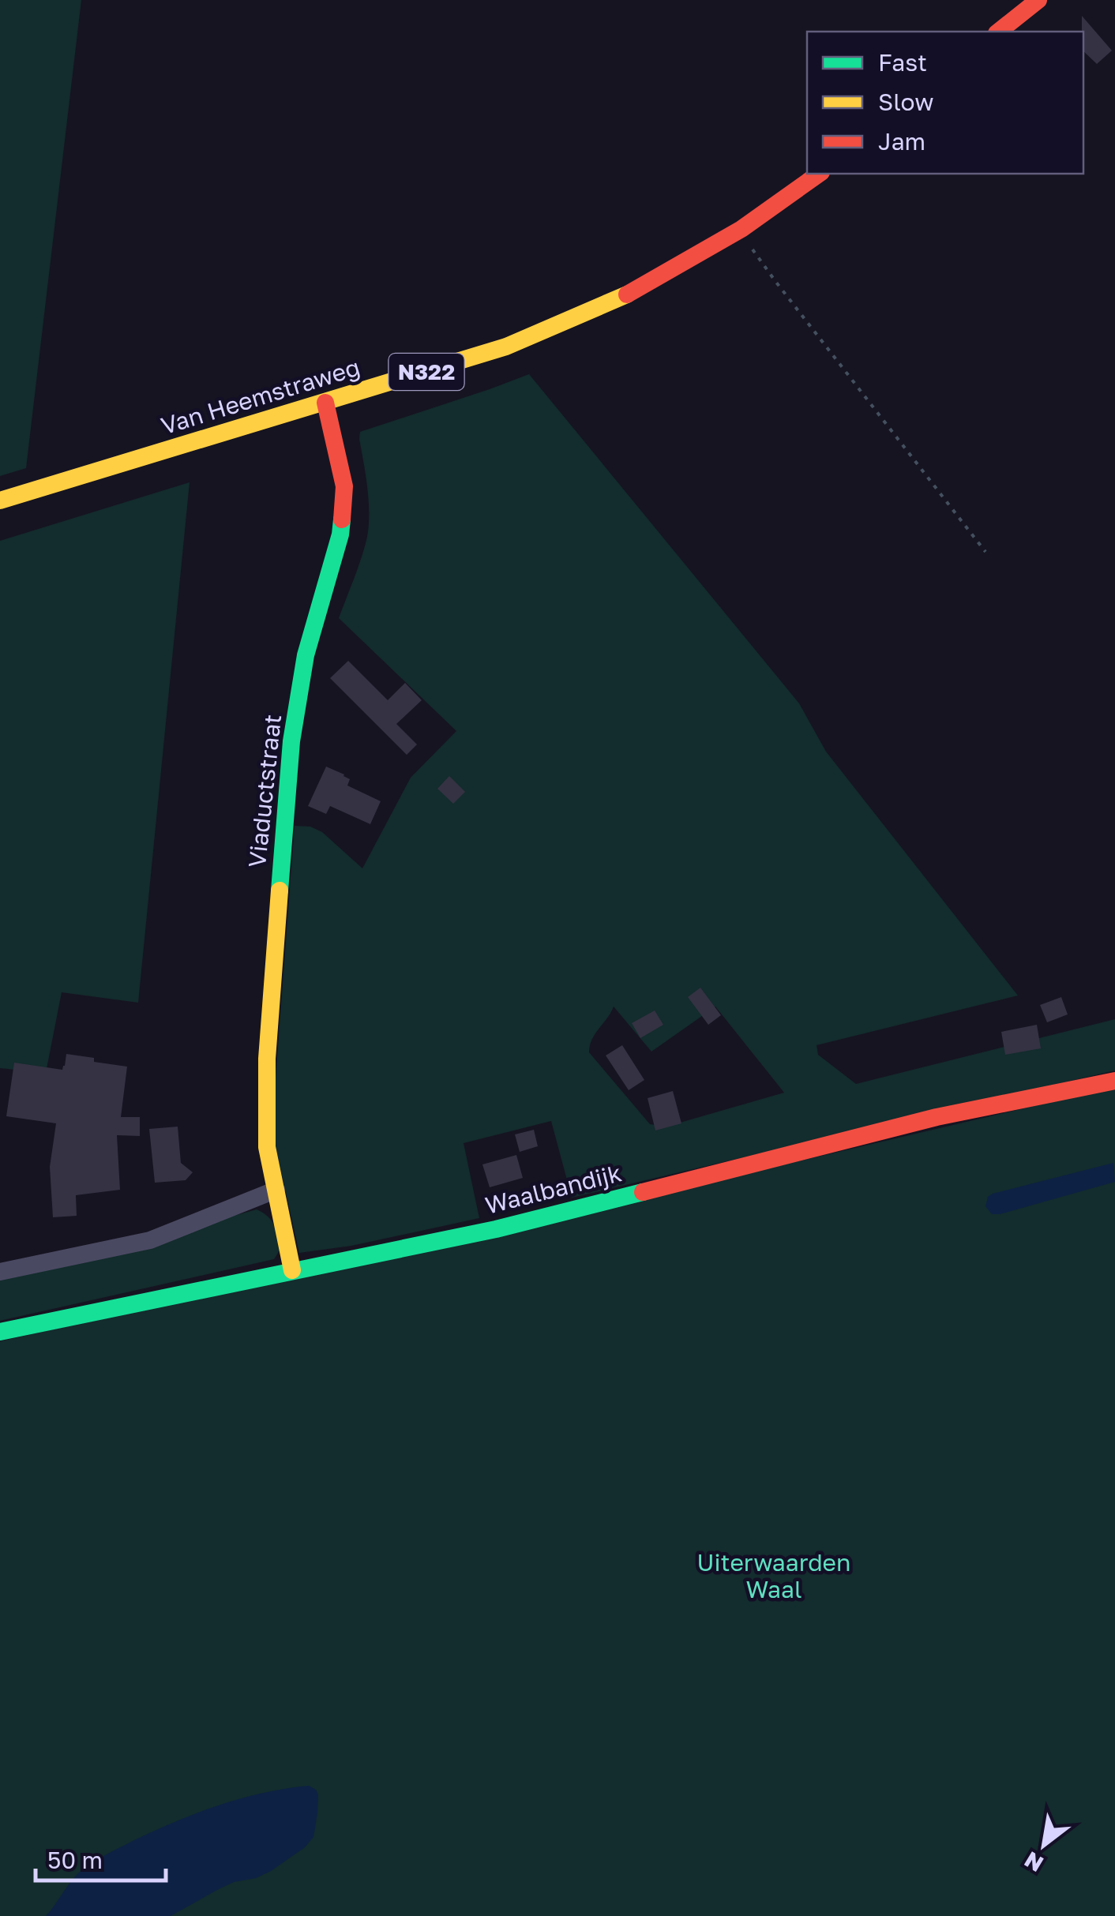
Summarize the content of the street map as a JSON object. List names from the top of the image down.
{
  "streets": {
    "street": [
      "N322",
      "Van Heemstraweg",
      "Viaductstraat",
      "Waalbandijk"
    ]
  },
  "crossings": [
    ["Van Heemstraweg", "Viaductstraat"],
    ["Viaductstraat", "Waalbandijk"]
  ],
  "parks": ["Uiterwaarden Waal"],
  "legend": ["Fast", "Slow", "Jam"],
  "scale_bar": "50 m",
  "north": "bottom left"
}
